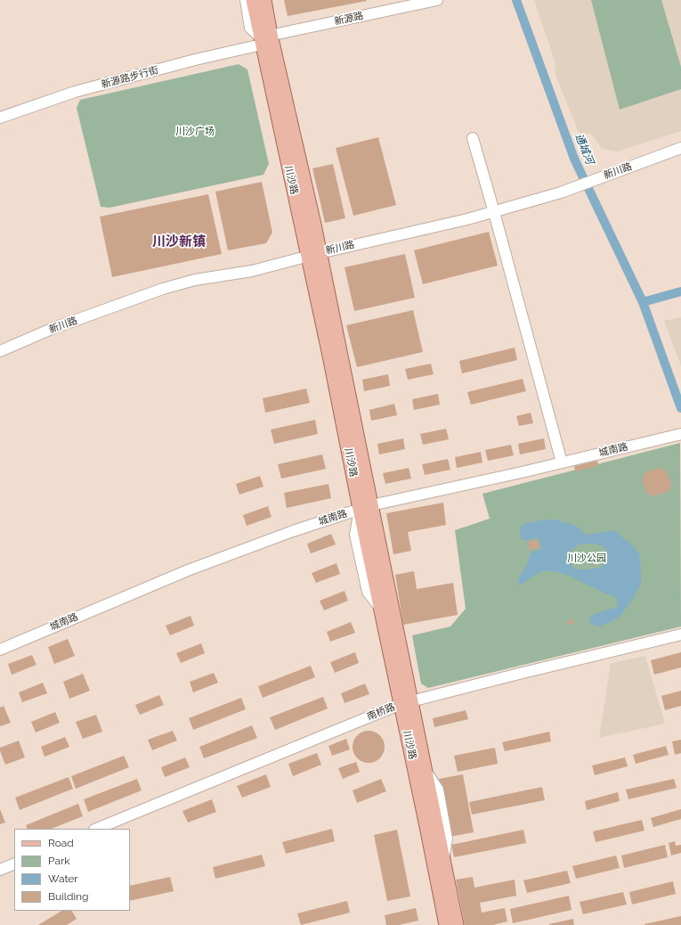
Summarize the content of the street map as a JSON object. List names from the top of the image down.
{
  "streets": {
    "main road": ["川沙路"],
    "street": [
      "新源路",
      "新源路步行街",
      "新川路",
      "城南路",
      "南桥路"
    ]
  },
  "crossings": [
    ["新源路", "新源路步行街"],
    ["新源路", "川沙路"],
    ["新源路步行街", "川沙路"],
    ["新川路", "川沙路"],
    ["川沙路", "城南路"],
    ["川沙路", "南桥路"]
  ],
  "districts": ["川沙新镇"],
  "water": ["通城河"],
  "parks": ["川沙广场", "川沙公园"],
  "legend": [
    "Road",
    "Park",
    "Water",
    "Building"
  ]
}
